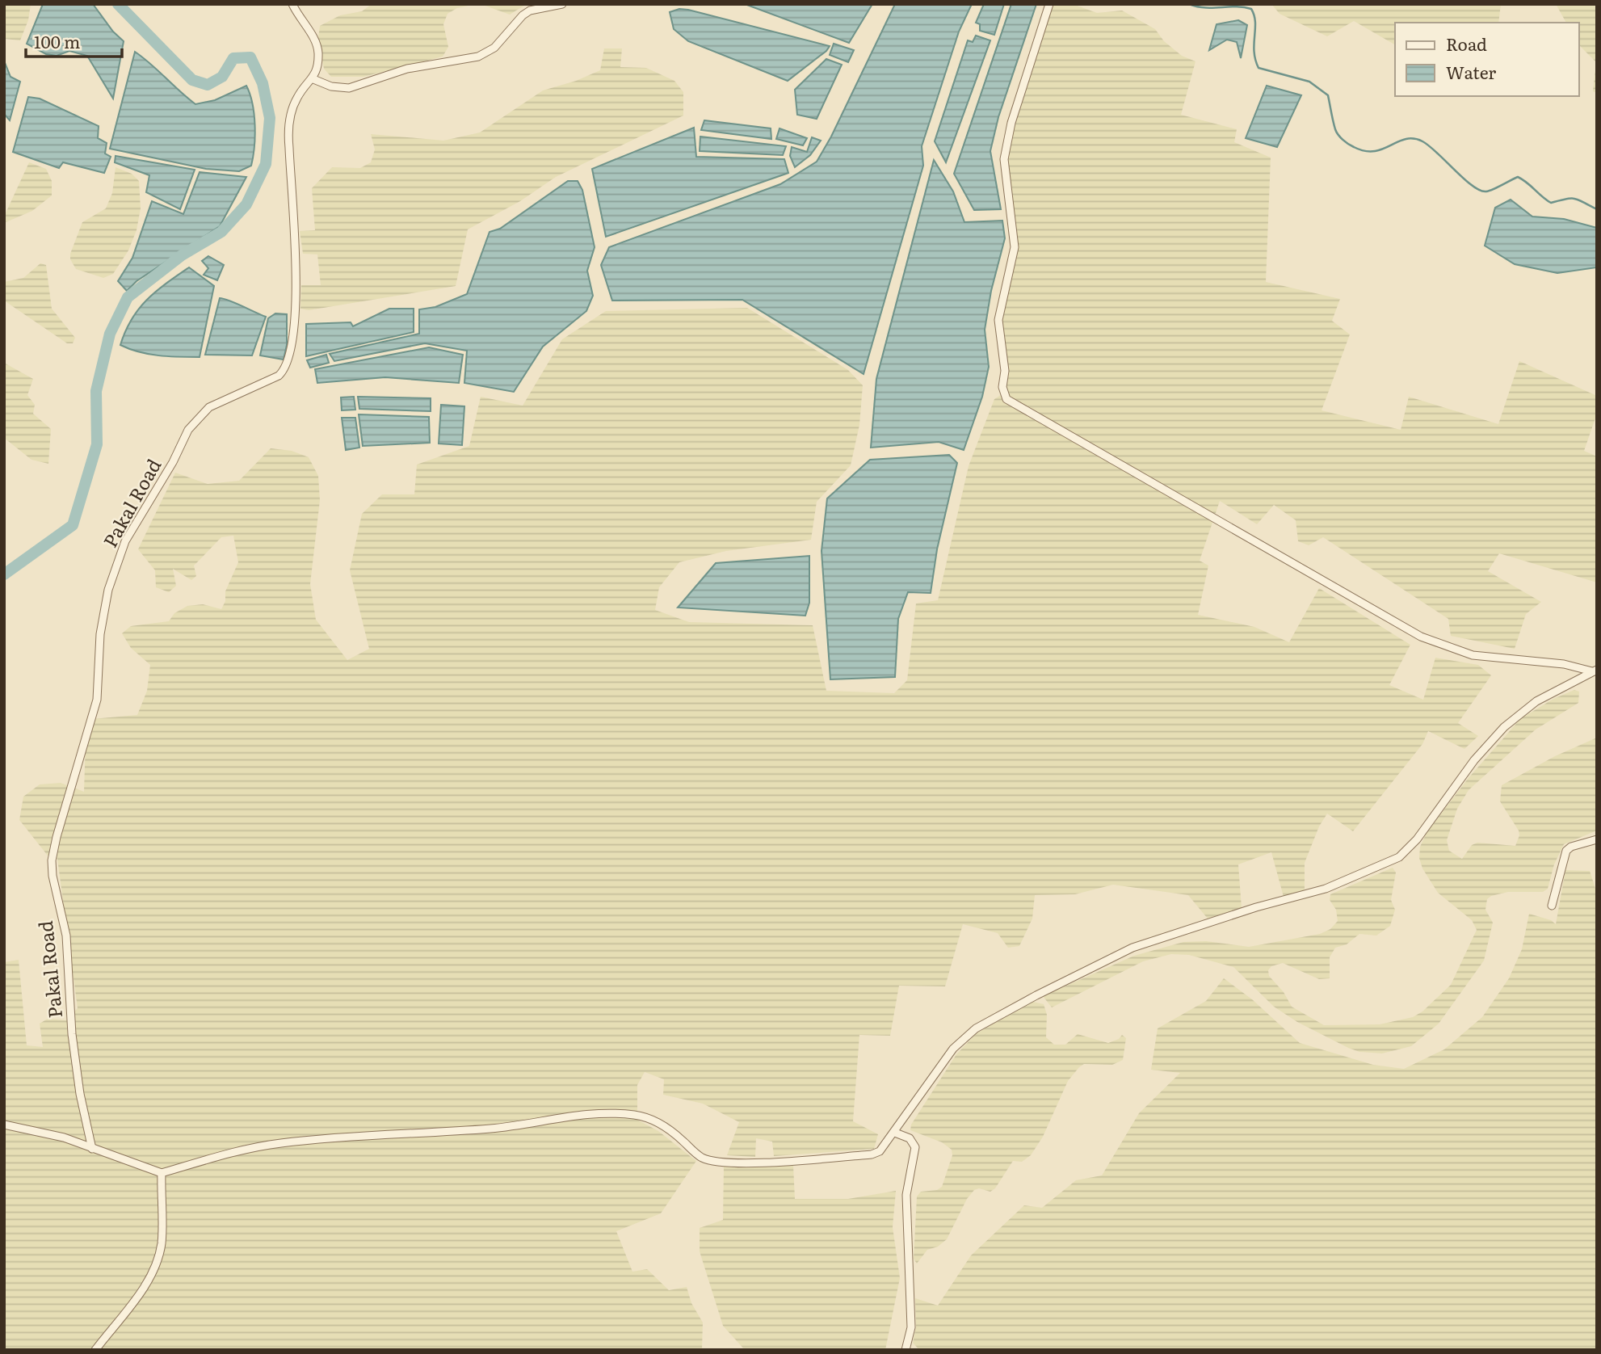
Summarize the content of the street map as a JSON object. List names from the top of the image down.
{
  "streets": {
    "street": ["Pakal Road"]
  },
  "legend": ["Road", "Water"],
  "scale_bar": "100 m"
}
